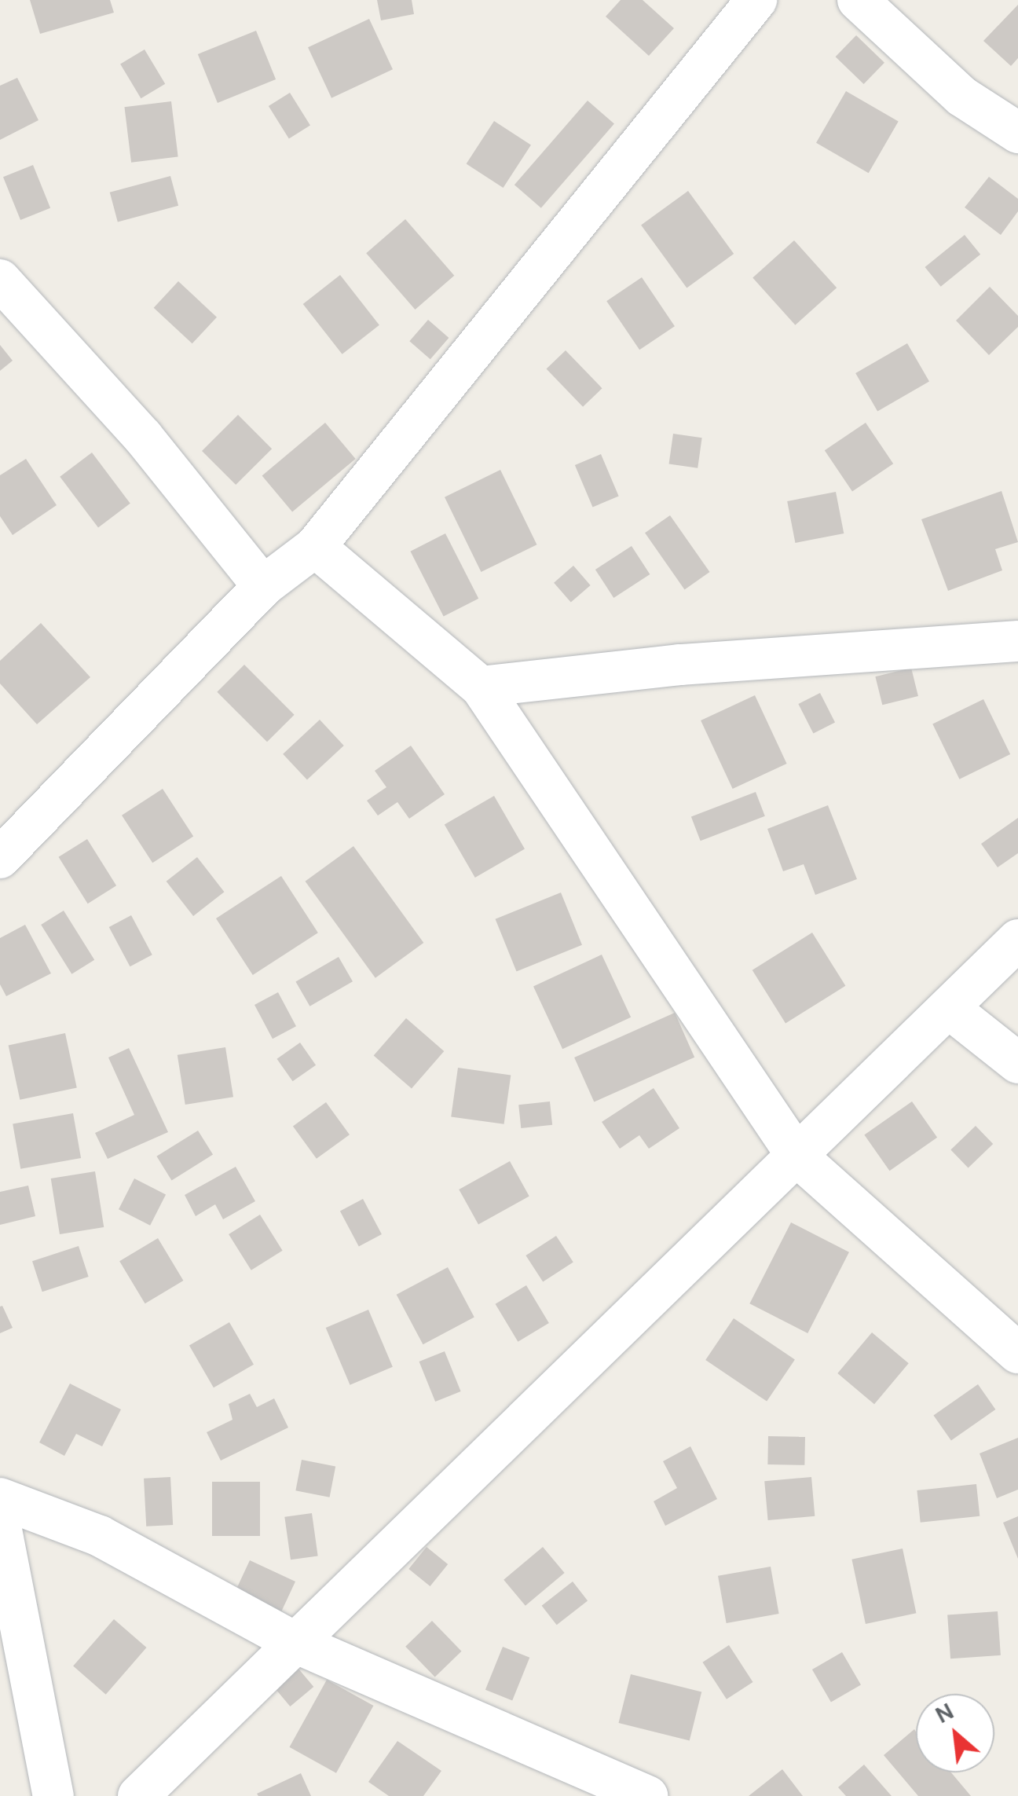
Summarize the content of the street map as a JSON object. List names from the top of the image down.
{
  "north": "top left"
}
